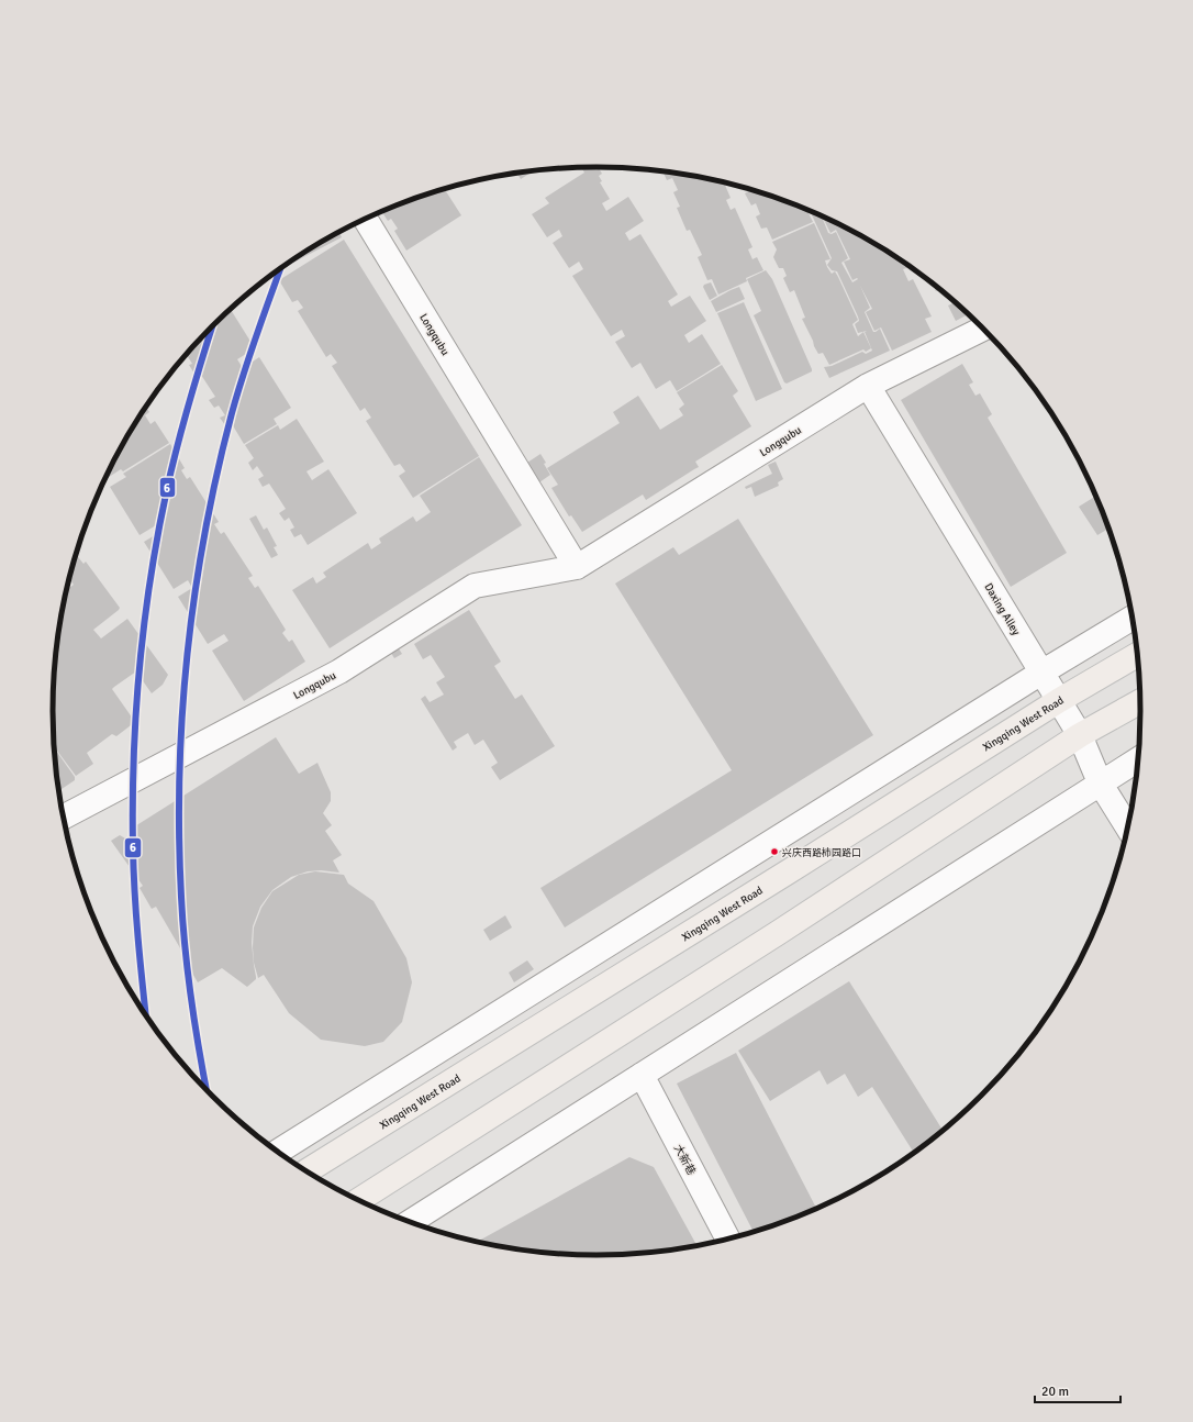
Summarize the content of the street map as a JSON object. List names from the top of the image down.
{
  "streets": {
    "main road": ["Xingqing West Road"],
    "street": ["Longqubu", "Daxing Alley", "大新巷"]
  },
  "crossings": [
    ["Longqubu", "Daxing Alley"],
    ["Daxing Alley", "Xingqing West Road"]
  ],
  "places": ["兴庆西路柿园路口"],
  "lines": ["transit line 6"],
  "scale_bar": "20 m"
}
